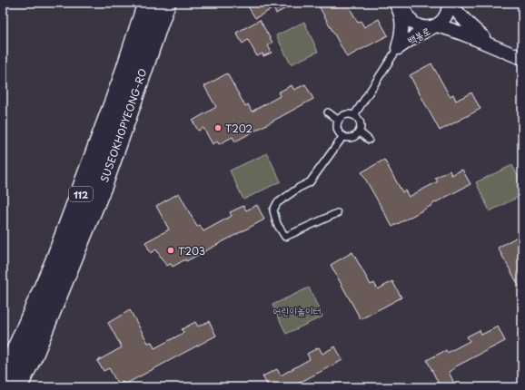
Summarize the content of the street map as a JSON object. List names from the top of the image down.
{
  "streets": {
    "highway": ["SUSEOKHOPYEONG-RO", "112"],
    "street": ["백봉로"]
  },
  "parks": ["어린이놀이터"],
  "places": ["T202", "T203"]
}
